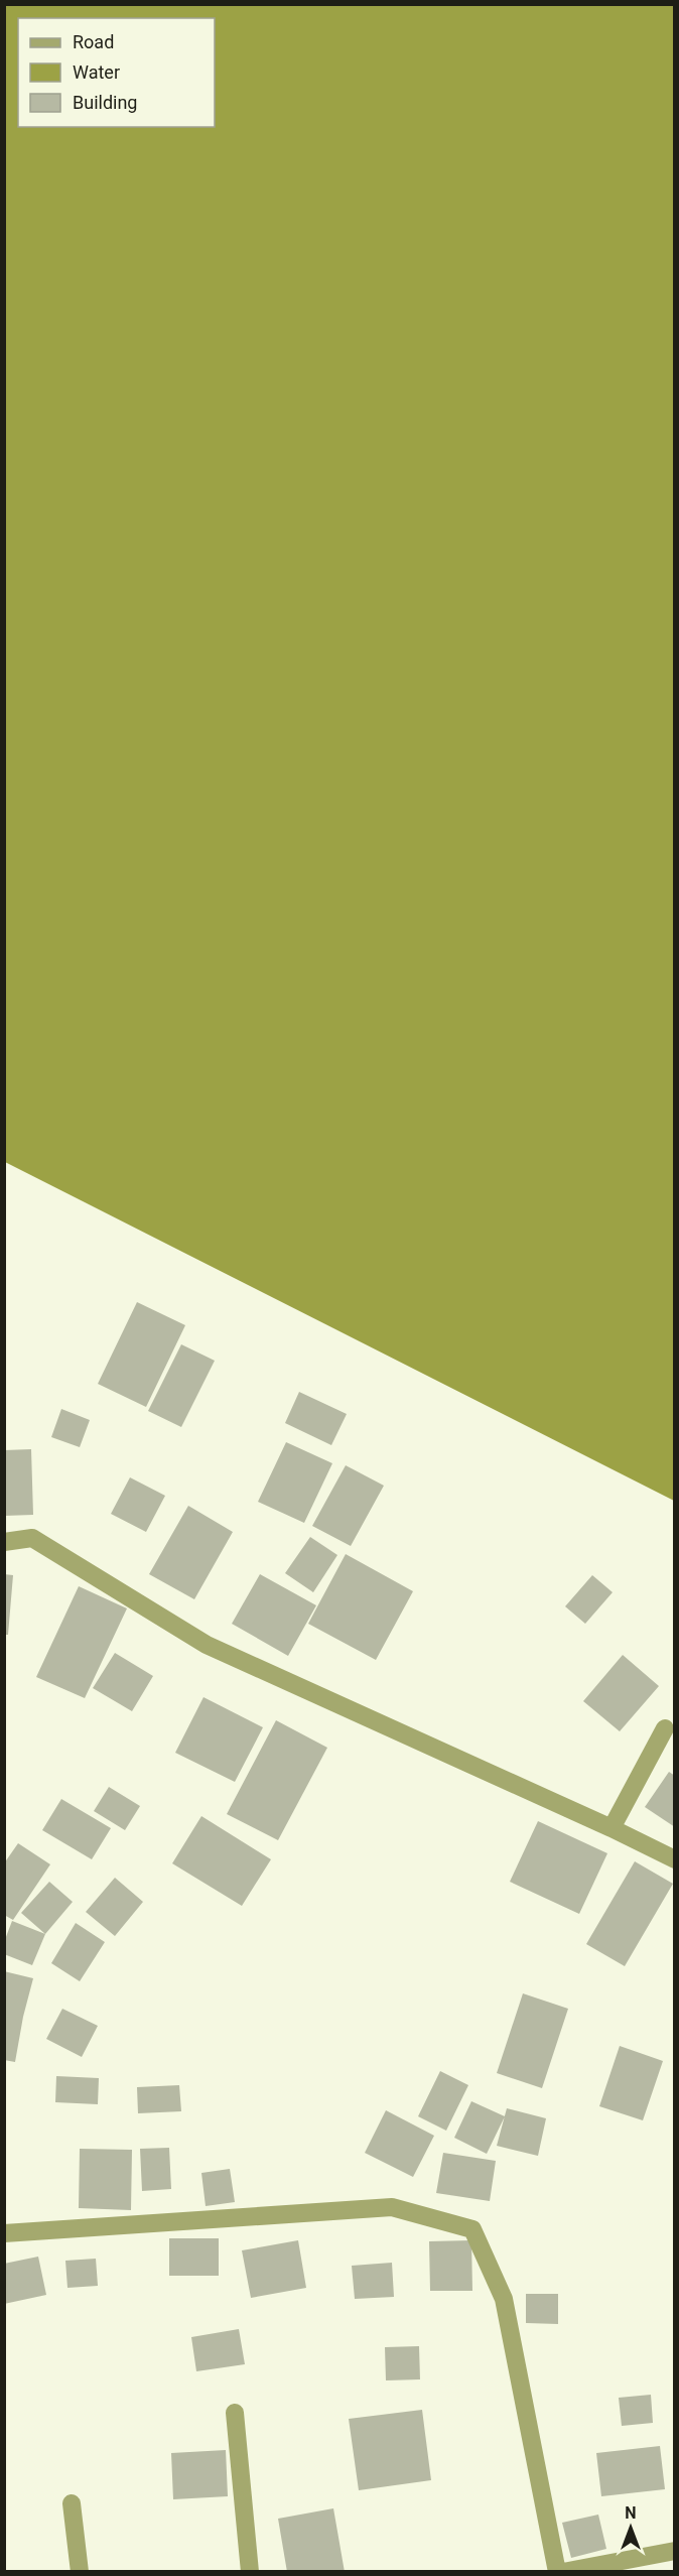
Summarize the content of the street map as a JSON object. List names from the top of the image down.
{
  "legend": ["Road", "Water", "Building"],
  "north": "top"
}
